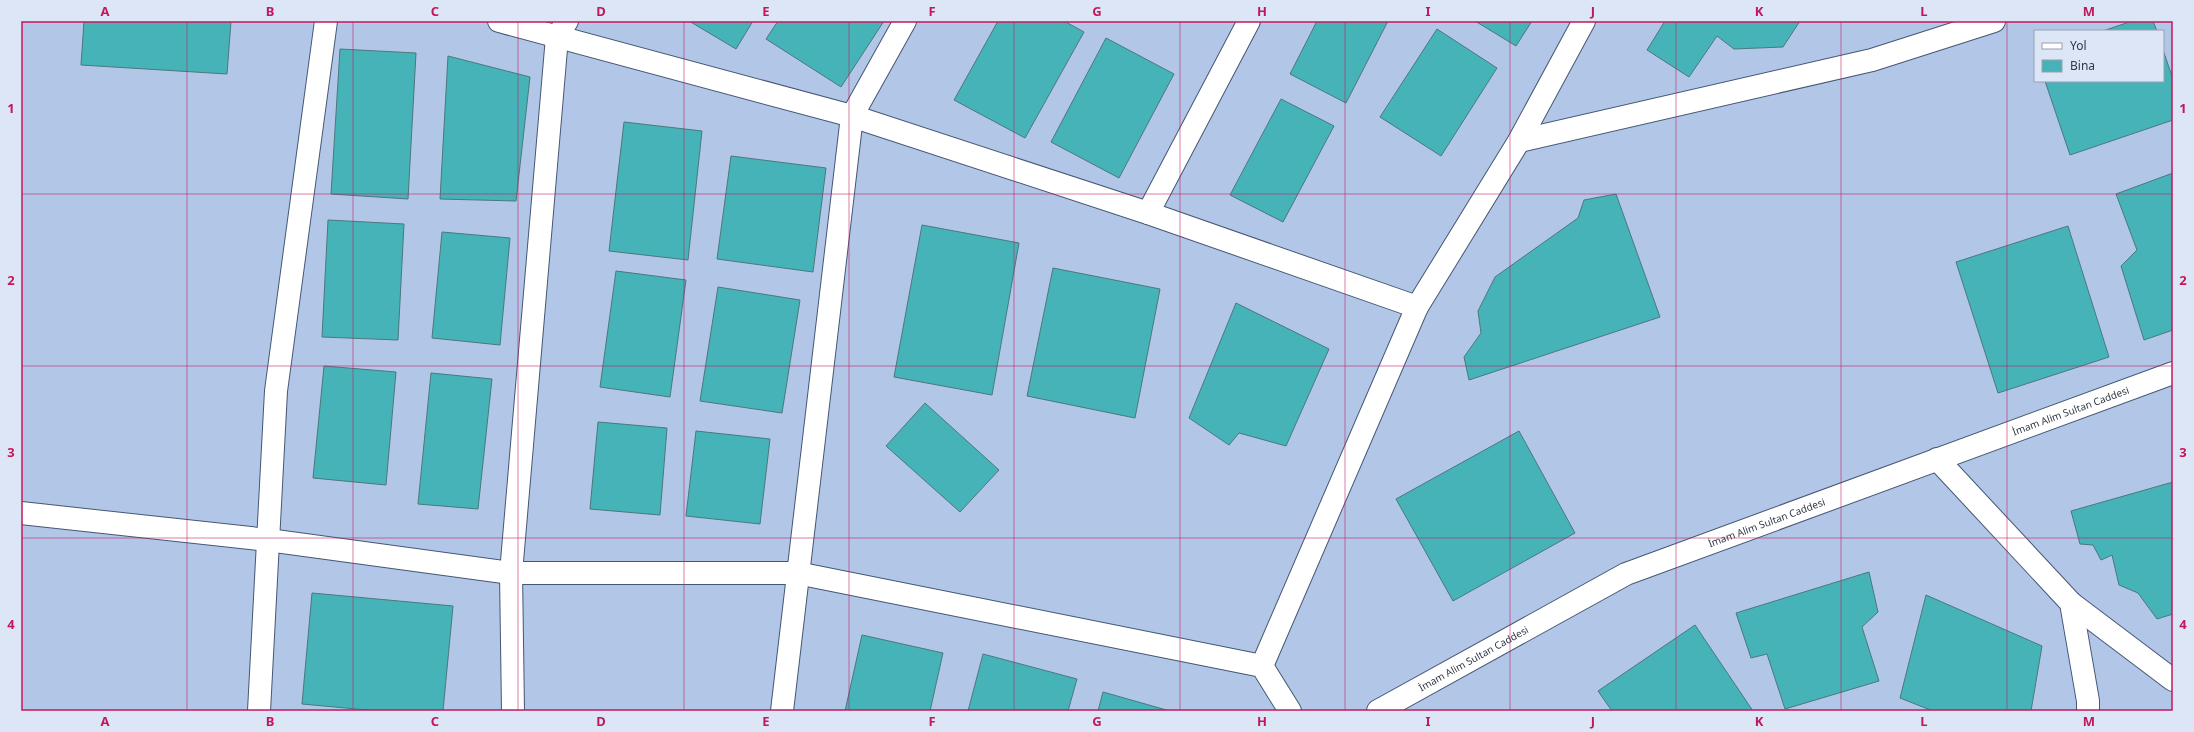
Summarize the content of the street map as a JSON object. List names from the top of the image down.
{
  "streets": {
    "street": ["İmam Alim Sultan Caddesi"]
  },
  "legend": ["Yol", "Bina"],
  "grid": {
    "columns": [
      "A",
      "B",
      "C",
      "D",
      "E",
      "F",
      "G",
      "H",
      "I",
      "J",
      "K",
      "L",
      "M"
    ],
    "rows": [
      "1",
      "2",
      "3",
      "4"
    ]
  }
}
